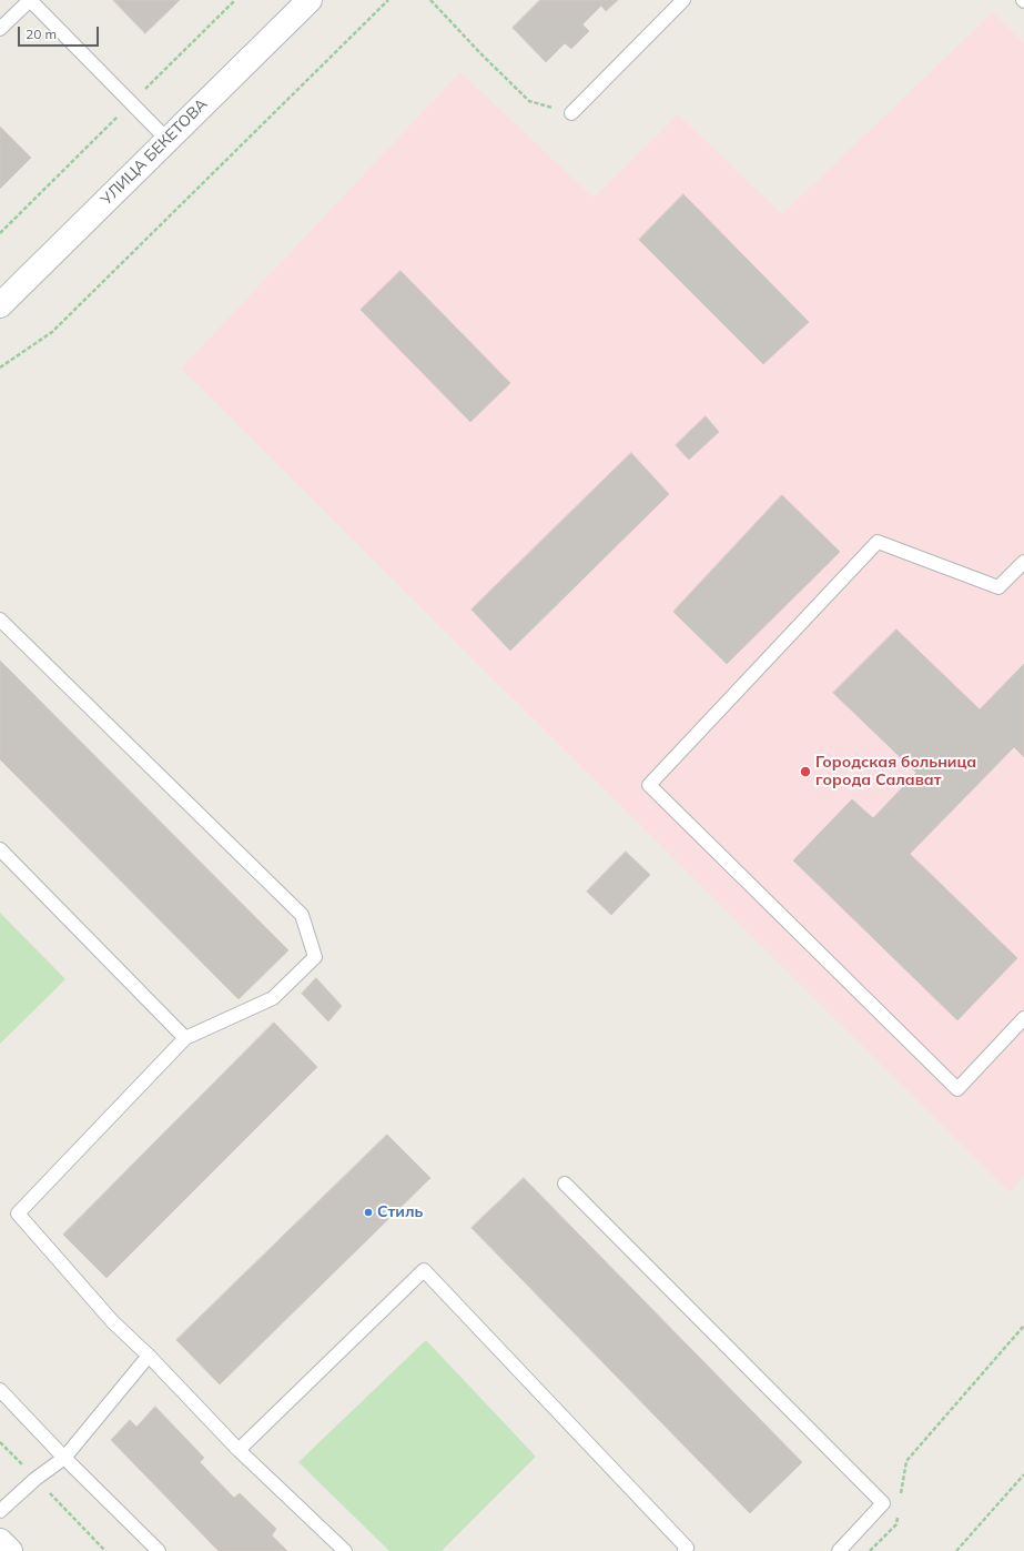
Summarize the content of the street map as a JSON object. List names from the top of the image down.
{
  "streets": {
    "street": ["УЛИЦА БЕКЕТОВА"]
  },
  "places": ["Городская больница города Салават", "Стиль"],
  "scale_bar": "20 m"
}
